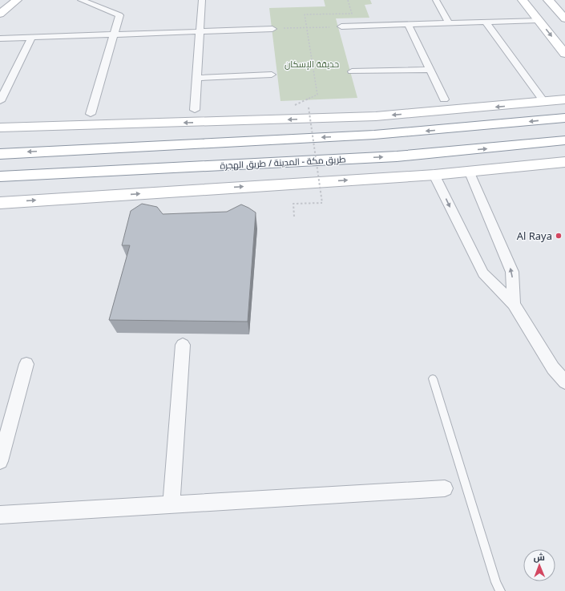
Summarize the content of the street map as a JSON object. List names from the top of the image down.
{
  "streets": {
    "main road": ["طريق مكة - المدينة / طريق الهجرة"]
  },
  "parks": ["حديقة الإسكان"],
  "places": ["Al Raya"],
  "north": "top"
}
